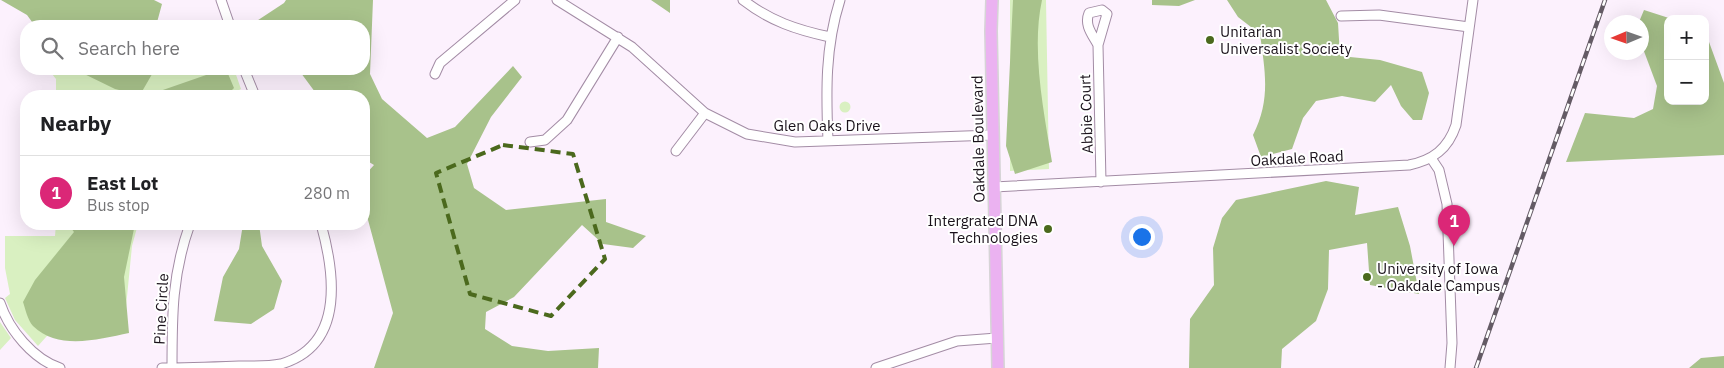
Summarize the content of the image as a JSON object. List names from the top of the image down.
{
  "streets": {
    "main road": ["Oakdale Boulevard"],
    "street": [
      "Abbie Court",
      "Glen Oaks Drive",
      "Oakdale Road",
      "Pine Circle"
    ]
  },
  "crossings": [
    ["Abbie Court", "Oakdale Road"],
    ["Glen Oaks Drive", "Oakdale Boulevard"],
    ["Oakdale Boulevard", "Oakdale Road"]
  ],
  "places": ["Unitarian Universalist Society", "Intergrated DNA Technologies", "University of Iowa - Oakdale Campus"],
  "north": "left",
  "page": {
    "map_buttons": ["+", "−"],
    "search": "Search here",
    "heading": "Nearby",
    "list": [
      {
        "mark": "1",
        "name": "East Lot",
        "note": "Bus stop",
        "value": "280 m"
      }
    ],
    "pins": "1"
  }
}
